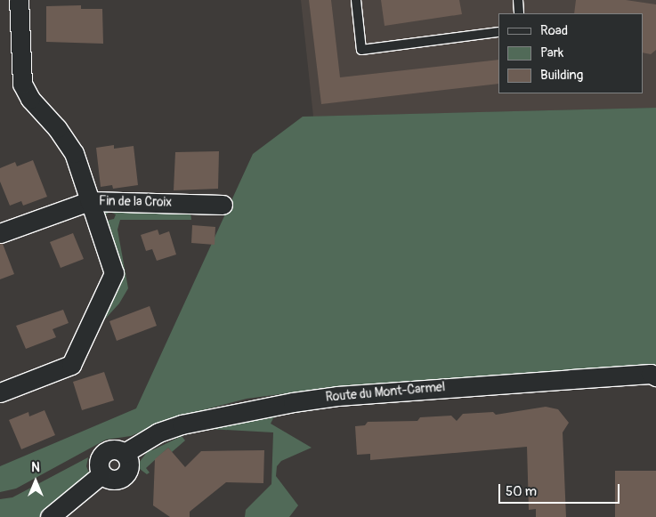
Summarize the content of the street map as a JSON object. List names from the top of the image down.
{
  "streets": {
    "street": ["Fin de la Croix", "Route du Mont-Carmel"]
  },
  "legend": ["Road", "Park", "Building"],
  "scale_bar": "50 m",
  "north": "top"
}
